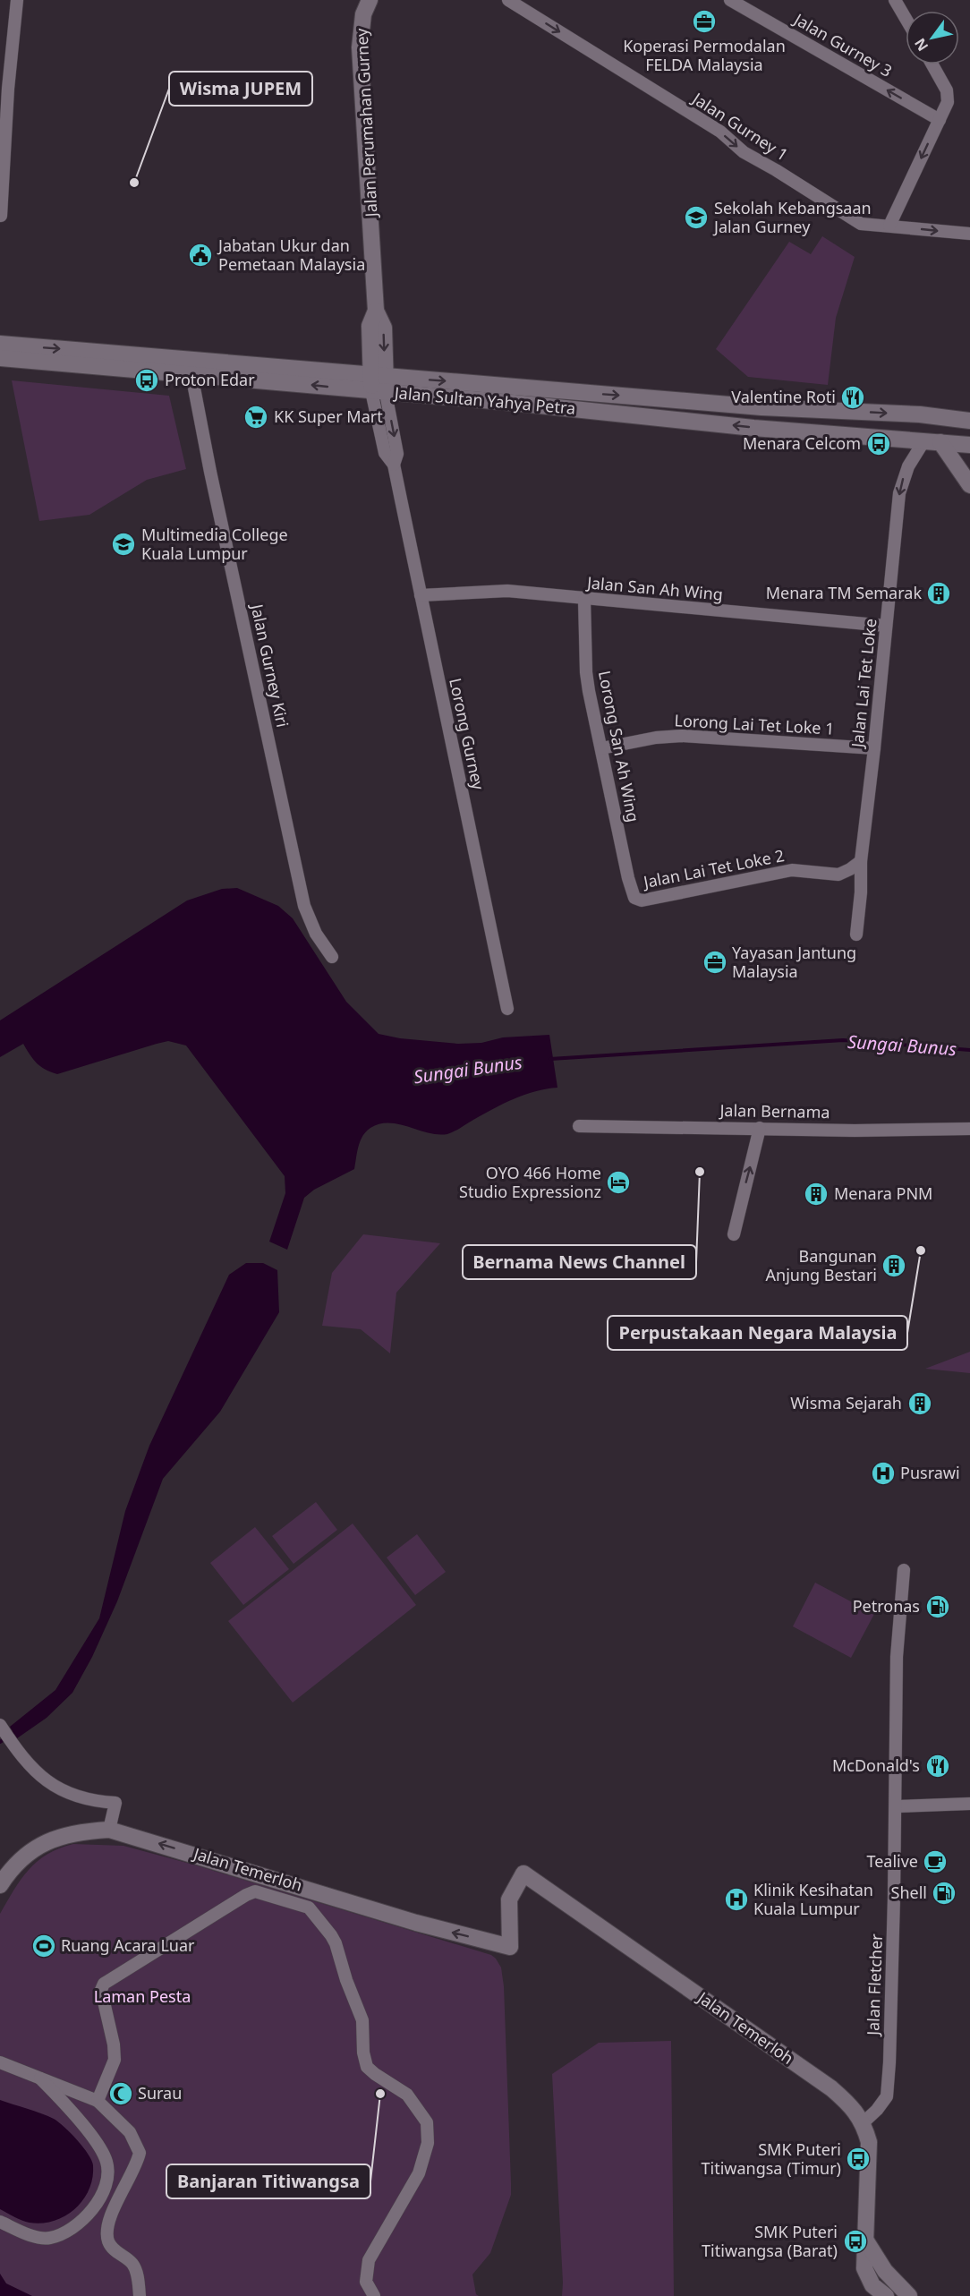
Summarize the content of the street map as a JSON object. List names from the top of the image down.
{
  "streets": {
    "main road": ["Jalan Perumahan Gurney", "Jalan Sultan Yahya Petra", "Jalan Temerloh"],
    "street": [
      "Jalan Gurney 3",
      "Jalan Gurney 1",
      "Jalan San Ah Wing",
      "Jalan Gurney Kiri",
      "Jalan Lai Tet Loke",
      "Lorong Lai Tet Loke 1",
      "Lorong Gurney",
      "Lorong San Ah Wing",
      "Jalan Lai Tet Loke 2",
      "Jalan Bernama",
      "Jalan Fletcher"
    ]
  },
  "crossings": [
    ["Jalan Perumahan Gurney", "Jalan Sultan Yahya Petra"],
    ["Jalan Perumahan Gurney", "Lorong Gurney"],
    ["Jalan Sultan Yahya Petra", "Jalan Gurney Kiri"],
    ["Jalan Sultan Yahya Petra", "Jalan Lai Tet Loke"],
    ["Jalan Sultan Yahya Petra", "Lorong Gurney"],
    ["Jalan San Ah Wing", "Jalan Lai Tet Loke"],
    ["Jalan San Ah Wing", "Lorong Gurney"],
    ["Jalan San Ah Wing", "Lorong San Ah Wing"],
    ["Jalan Lai Tet Loke", "Lorong Lai Tet Loke 1"],
    ["Jalan Lai Tet Loke", "Jalan Lai Tet Loke 2"],
    ["Lorong Lai Tet Loke 1", "Lorong San Ah Wing"],
    ["Lorong San Ah Wing", "Jalan Lai Tet Loke 2"],
    ["Jalan Temerloh", "Jalan Fletcher"]
  ],
  "one_way": [
    "Jalan Gurney 3",
    "Jalan Gurney 1",
    "Jalan Lai Tet Loke",
    "Jalan Temerloh"
  ],
  "water": ["Sungai Bunus"],
  "parks": ["Laman Pesta"],
  "places": {
    "office": ["Koperasi Permodalan FELDA Malaysia", "Yayasan Jantung Malaysia"],
    "other": [
      "Wisma JUPEM",
      "Bernama News Channel",
      "Perpustakaan Negara Malaysia",
      "Banjaran Titiwangsa"
    ],
    "school or university": ["Sekolah Kebangsaan Jalan Gurney", "Multimedia College Kuala Lumpur"],
    "public building": ["Jabatan Ukur dan Pemetaan Malaysia"],
    "bus stop": [
      "Proton Edar",
      "Menara Celcom",
      "SMK Puteri Titiwangsa (Timur)",
      "SMK Puteri Titiwangsa (Barat)"
    ],
    "restaurant": ["Valentine Roti", "McDonald's"],
    "supermarket": ["KK Super Mart"],
    "building": [
      "Menara TM Semarak",
      "Menara PNM",
      "Bangunan Anjung Bestari",
      "Wisma Sejarah"
    ],
    "hotel": ["OYO 466 Home Studio Expressionz"],
    "hospital": ["Pusrawi", "Klinik Kesihatan Kuala Lumpur"],
    "fuel station": ["Petronas", "Shell"],
    "cafe": ["Tealive"],
    "sports": ["Ruang Acara Luar"],
    "mosque": ["Surau"]
  },
  "north": "bottom left"
}
